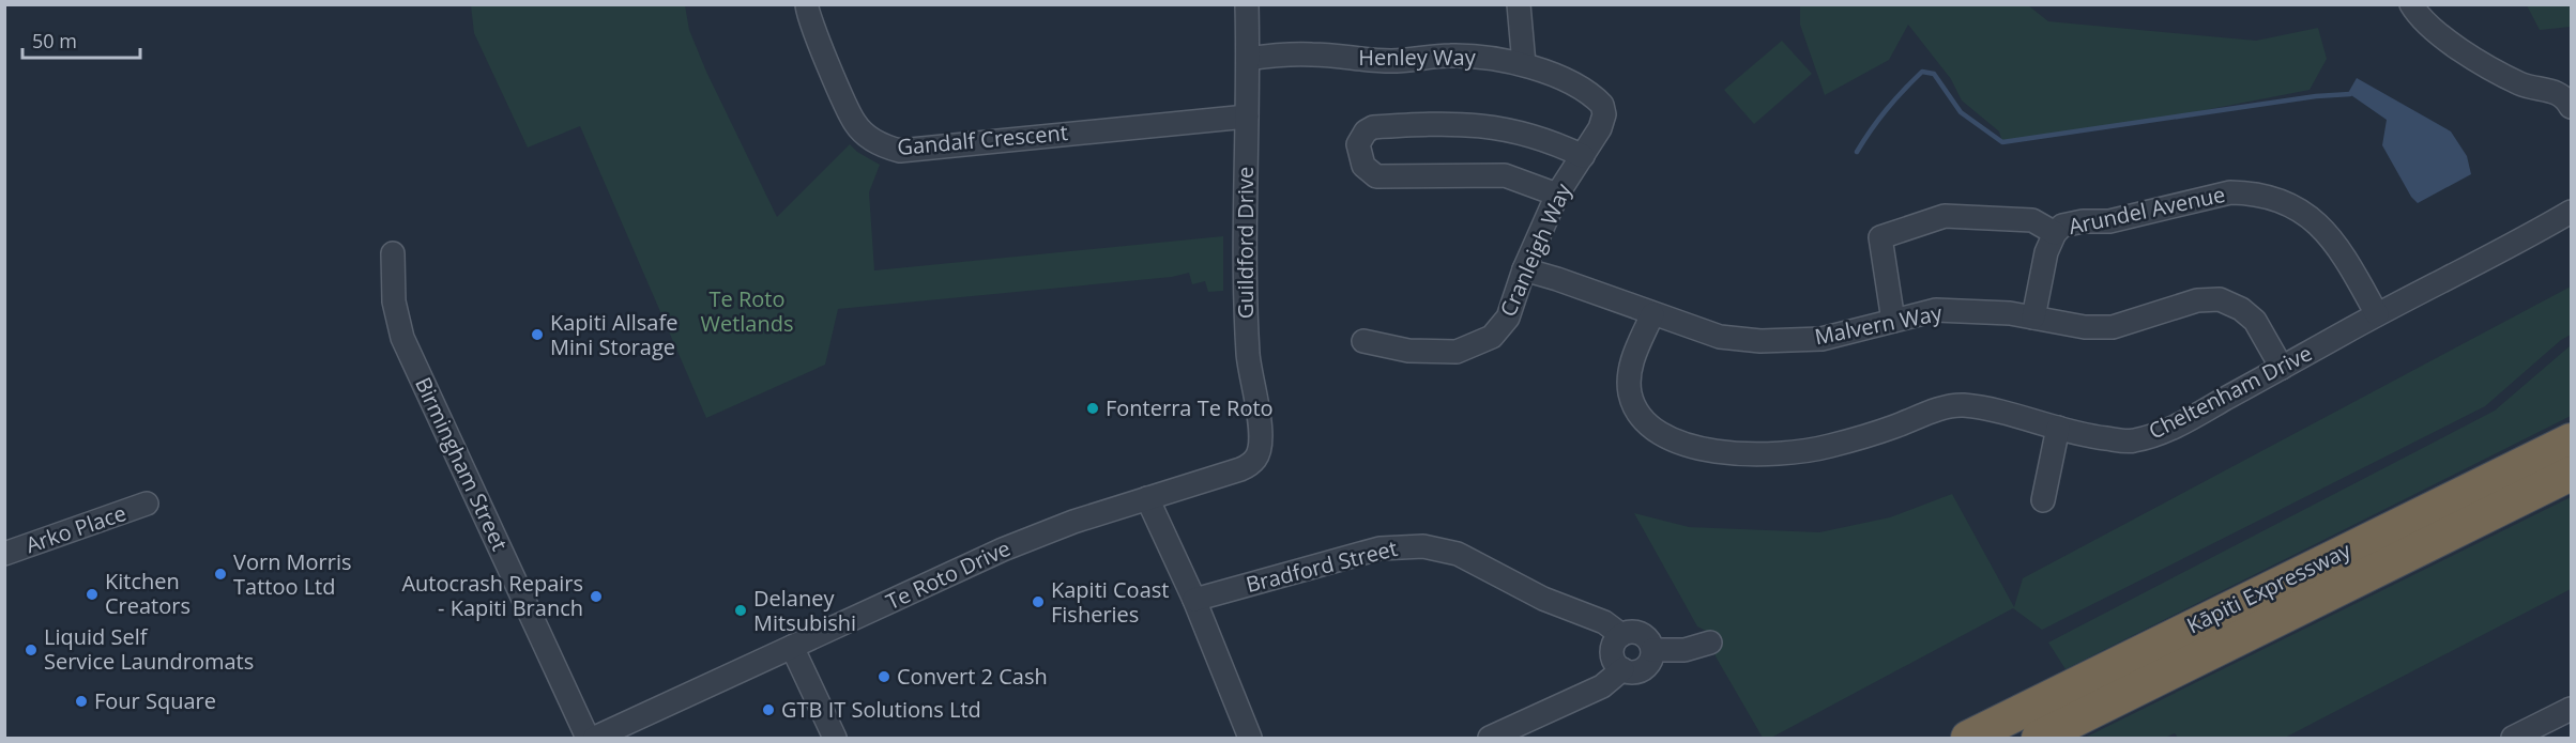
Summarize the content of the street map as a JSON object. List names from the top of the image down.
{
  "streets": {
    "highway": ["Kāpiti Expressway"],
    "street": [
      "Henley Way",
      "Gandalf Crescent",
      "Arundel Avenue",
      "Guildford Drive",
      "Cranleigh Way",
      "Malvern Way",
      "Cheltenham Drive",
      "Birmingham Street",
      "Arko Place",
      "Bradford Street",
      "Te Roto Drive"
    ]
  },
  "crossings": [
    ["Henley Way", "Guildford Drive"],
    ["Henley Way", "Cranleigh Way"],
    ["Gandalf Crescent", "Guildford Drive"],
    ["Arundel Avenue", "Malvern Way"],
    ["Arundel Avenue", "Cheltenham Drive"],
    ["Guildford Drive", "Te Roto Drive"],
    ["Cranleigh Way", "Malvern Way"],
    ["Malvern Way", "Cheltenham Drive"]
  ],
  "parks": ["Te Roto Wetlands"],
  "places": [
    "Kapiti Allsafe Mini Storage",
    "Fonterra Te Roto",
    "Vorn Morris Tattoo Ltd",
    "Kitchen Creators",
    "Autocrash Repairs - Kapiti Branch",
    "Kapiti Coast Fisheries",
    "Delaney Mitsubishi",
    "Liquid Self Service Laundromats",
    "Convert 2 Cash",
    "Four Square",
    "GTB IT Solutions Ltd"
  ],
  "scale_bar": "50 m"
}
